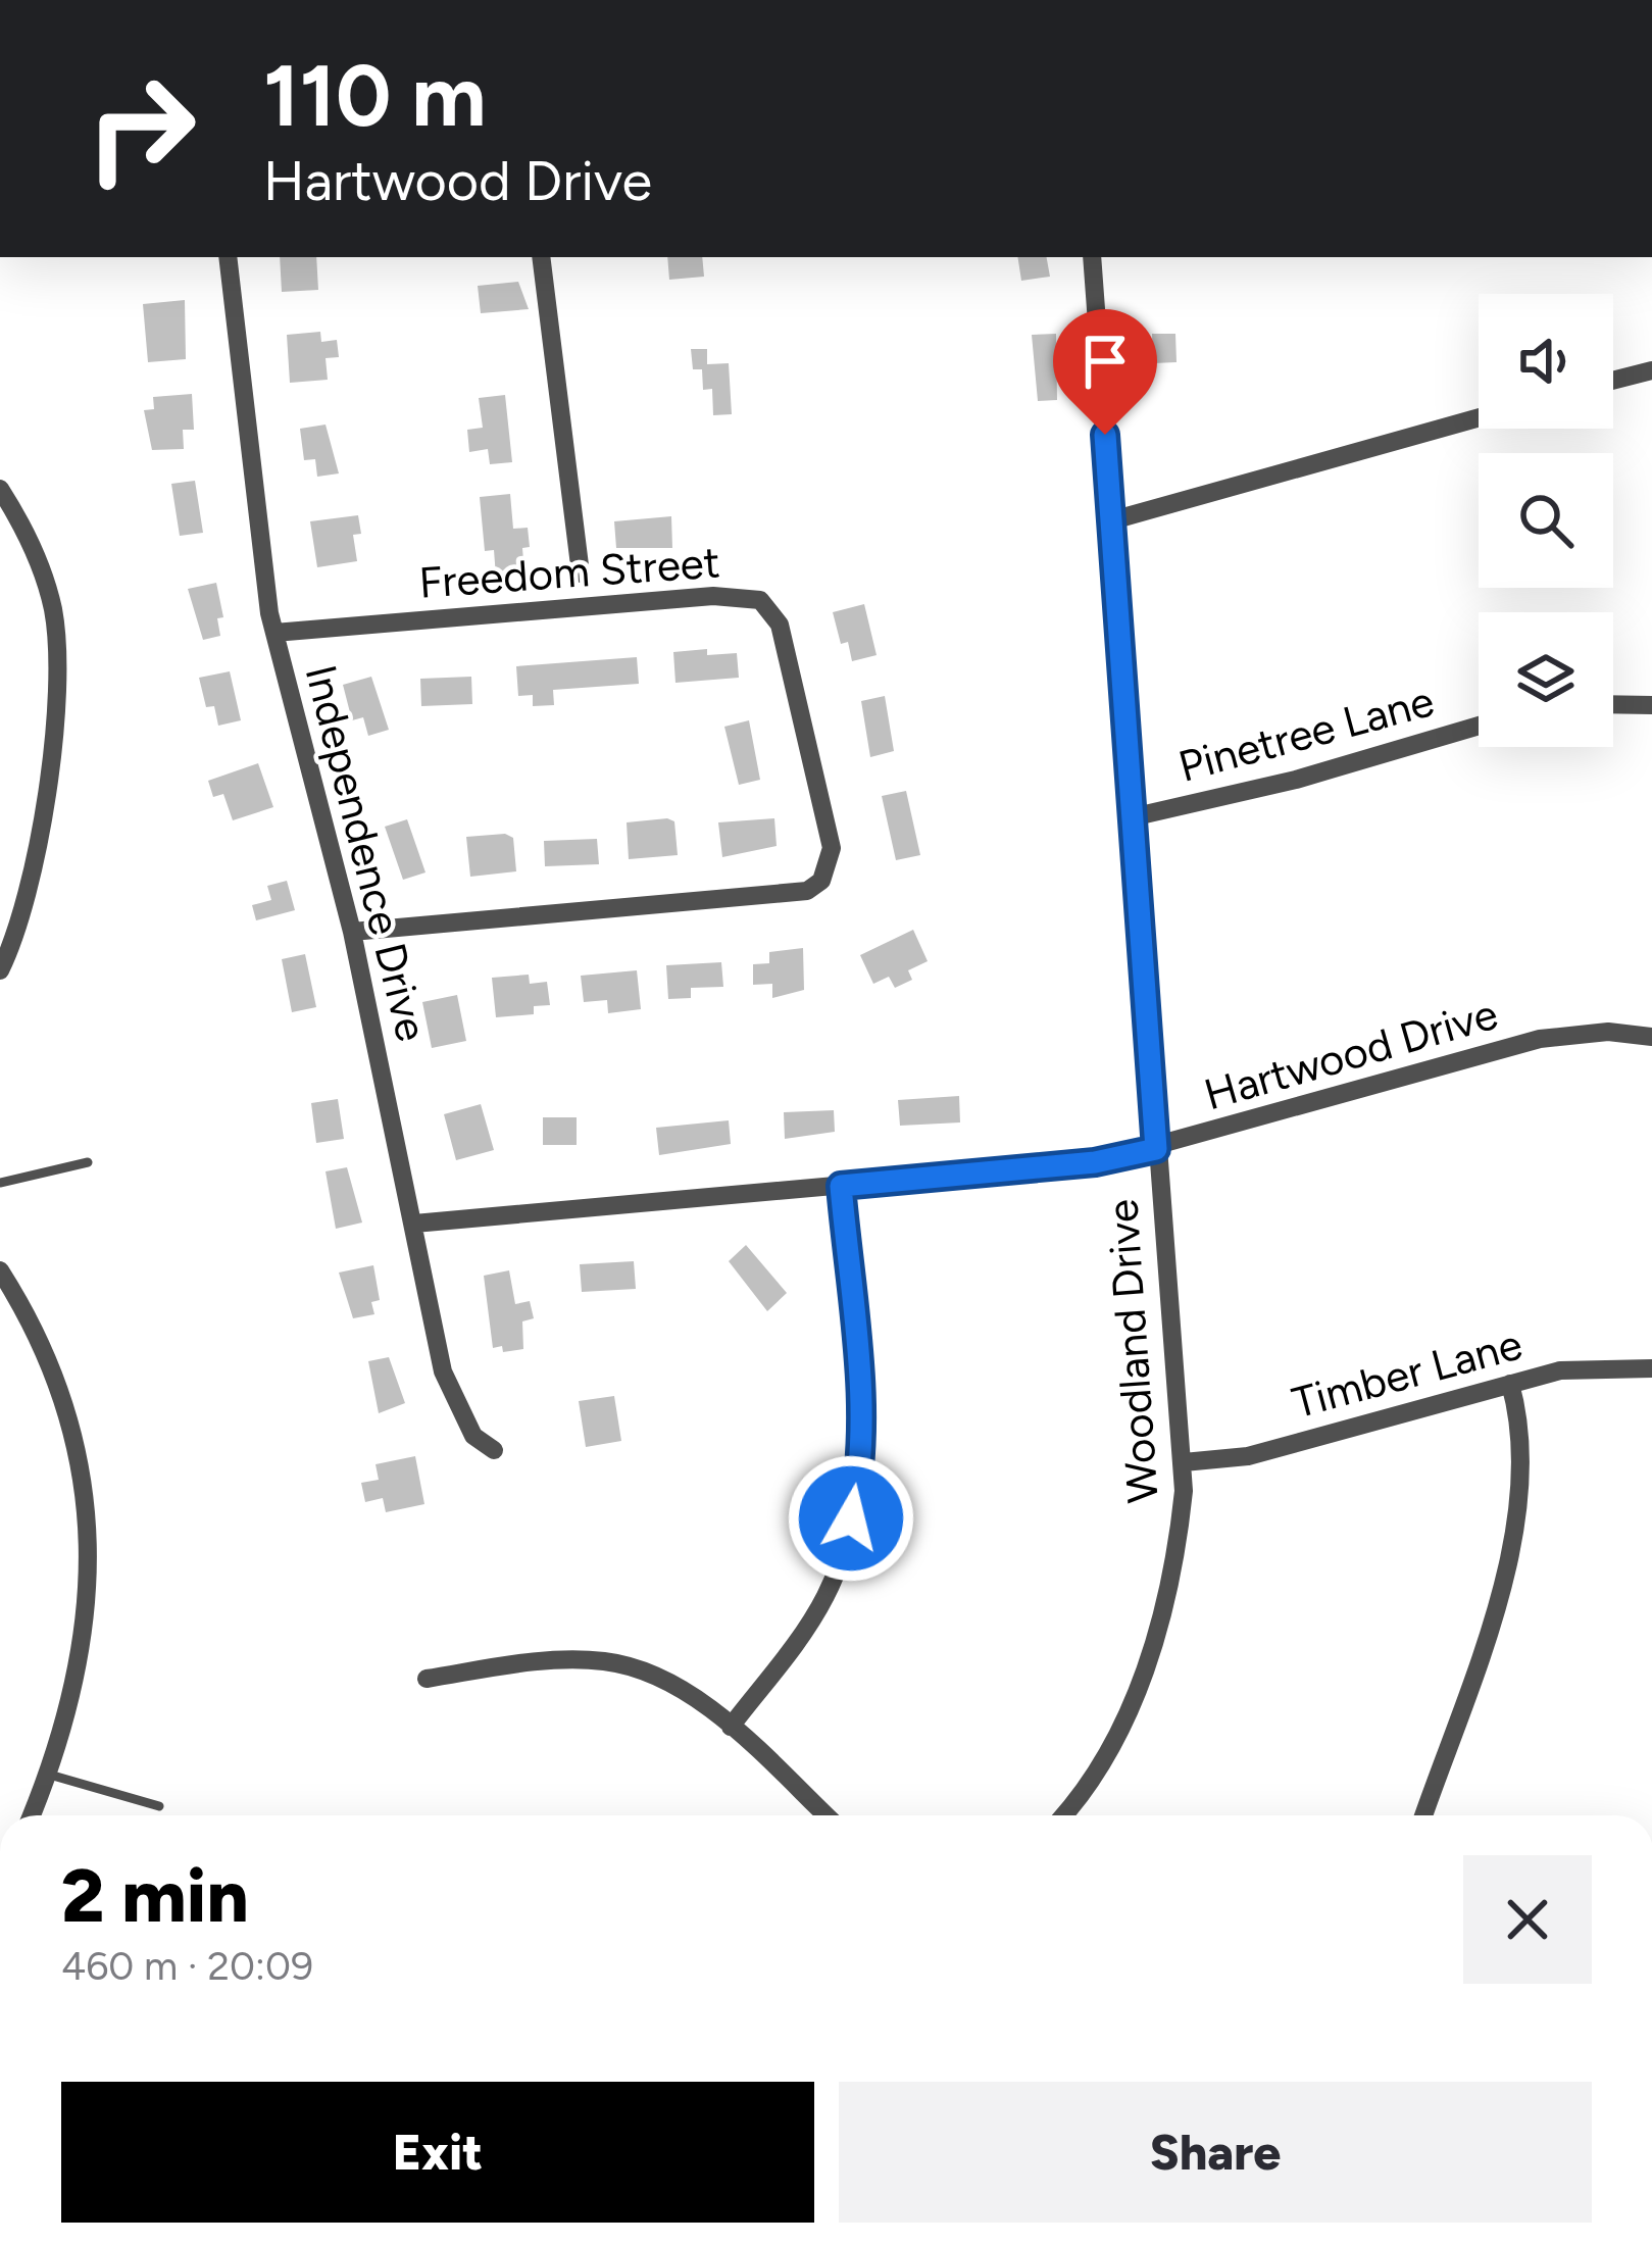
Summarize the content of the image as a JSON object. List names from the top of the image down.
{
  "streets": {
    "street": [
      "Freedom Street",
      "Pinetree Lane",
      "Independence Drive",
      "Hartwood Drive",
      "Woodland Drive",
      "Timber Lane"
    ]
  },
  "crossings": [
    ["Freedom Street", "Independence Drive"],
    ["Pinetree Lane", "Woodland Drive"],
    ["Independence Drive", "Hartwood Drive"],
    ["Hartwood Drive", "Woodland Drive"],
    ["Woodland Drive", "Timber Lane"]
  ],
  "page": {
    "turn": ["110 m", "Hartwood Drive"],
    "heading": ["2 min", "460 m · 20:09"],
    "buttons": ["Exit", "Share"]
  }
}
